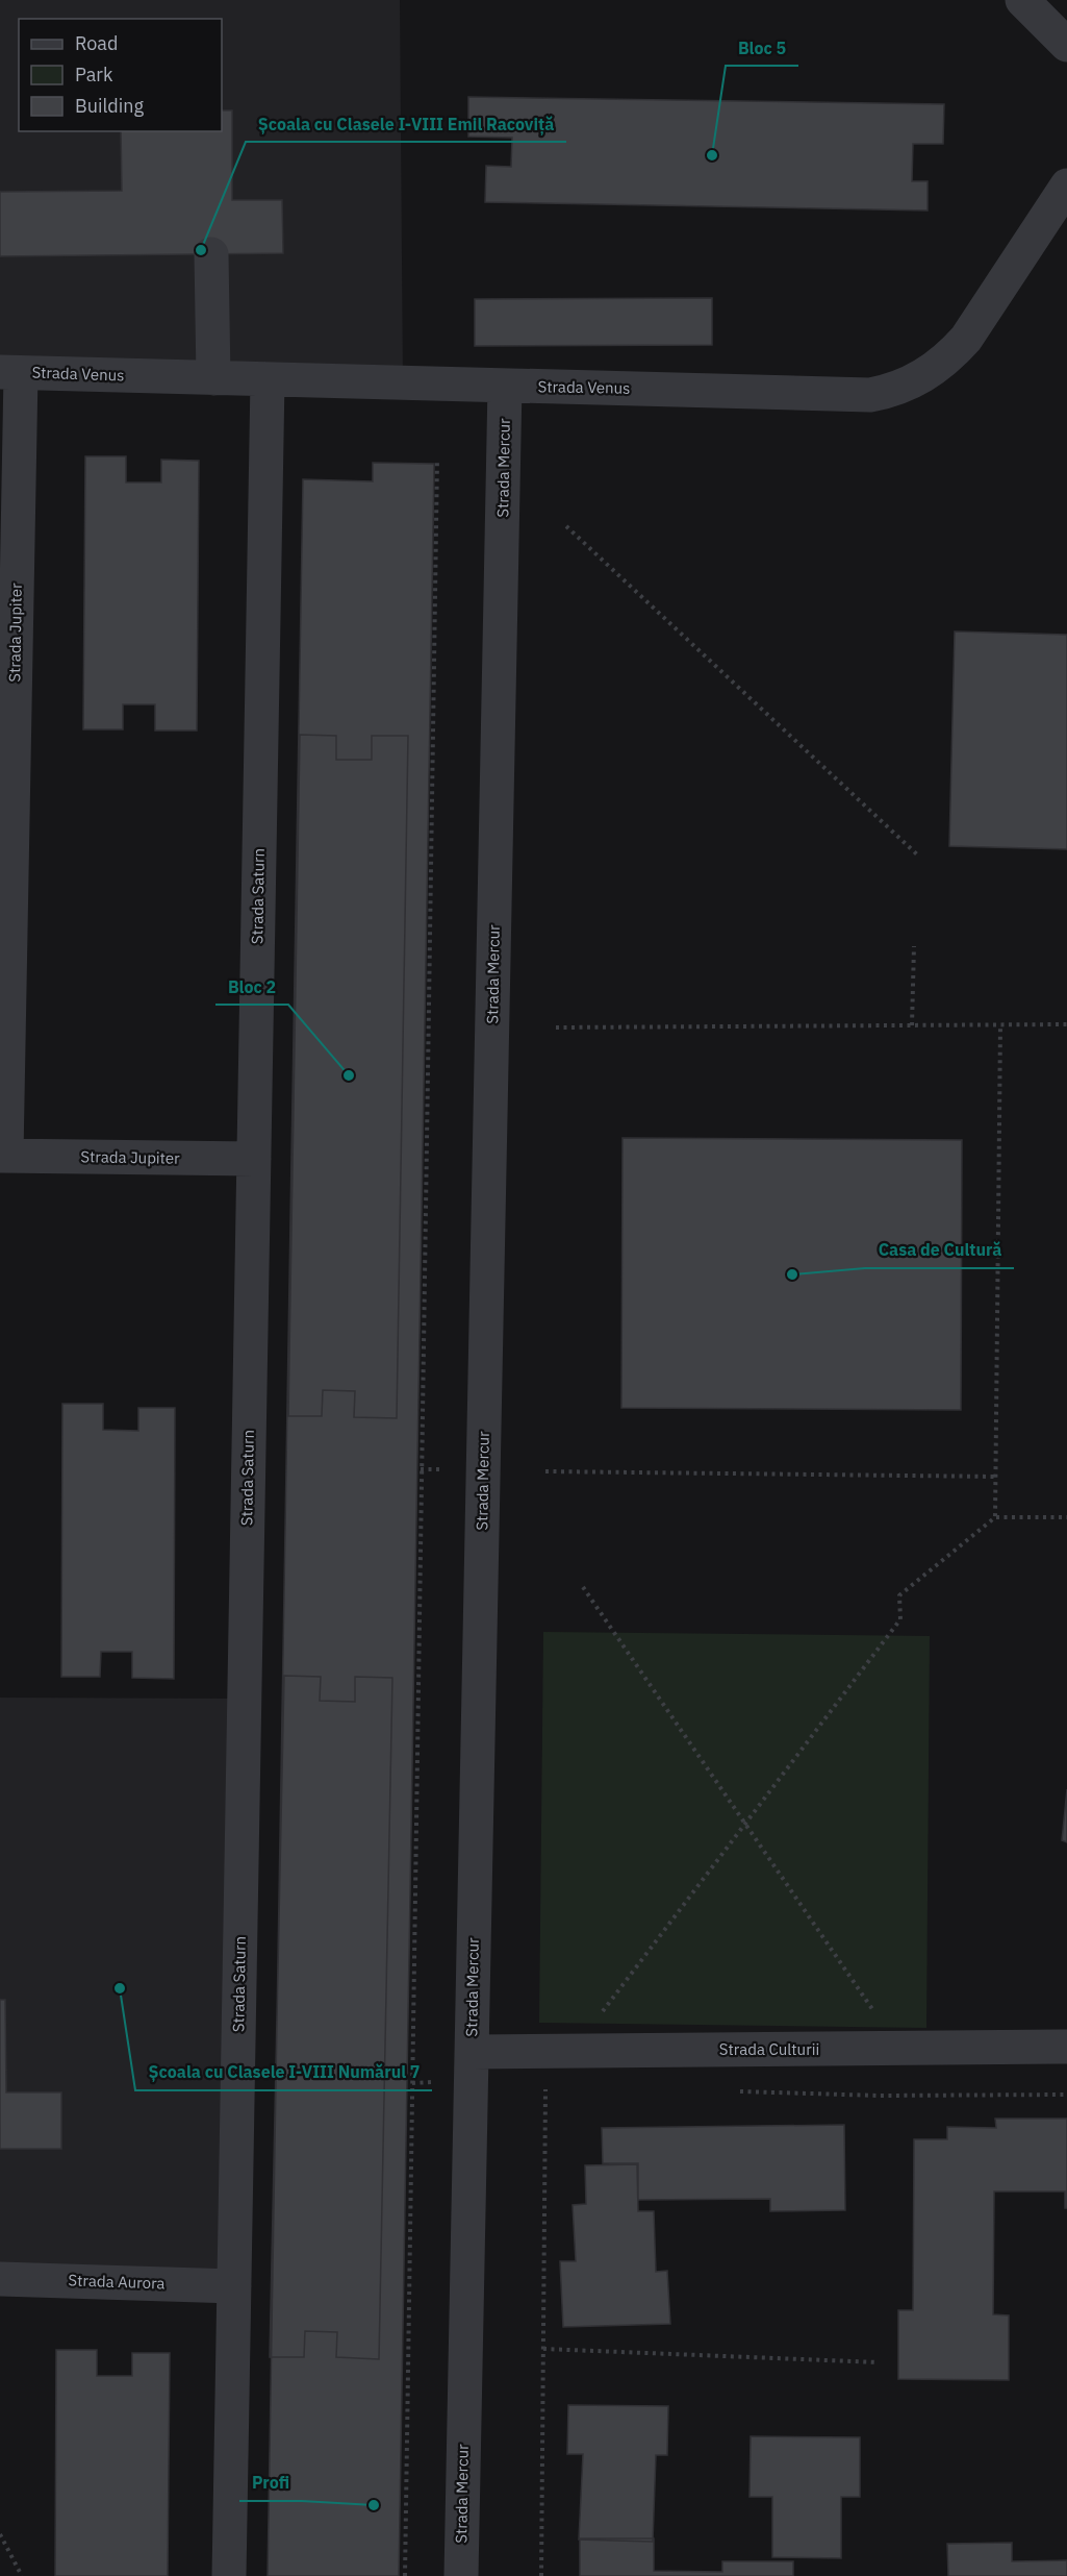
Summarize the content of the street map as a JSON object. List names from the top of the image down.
{
  "streets": {
    "street": [
      "Strada Venus",
      "Strada Mercur",
      "Strada Jupiter",
      "Strada Saturn",
      "Strada Culturii",
      "Strada Aurora"
    ]
  },
  "crossings": [
    ["Strada Venus", "Strada Mercur"],
    ["Strada Venus", "Strada Jupiter"],
    ["Strada Venus", "Strada Saturn"],
    ["Strada Mercur", "Strada Culturii"],
    ["Strada Jupiter", "Strada Saturn"],
    ["Strada Saturn", "Strada Aurora"]
  ],
  "places": [
    "Bloc 5",
    "Școala cu Clasele I-VIII Emil Racoviță",
    "Bloc 2",
    "Casa de Cultură",
    "Școala cu Clasele I-VIII Numărul 7",
    "Profi"
  ],
  "legend": ["Road", "Park", "Building"]
}
